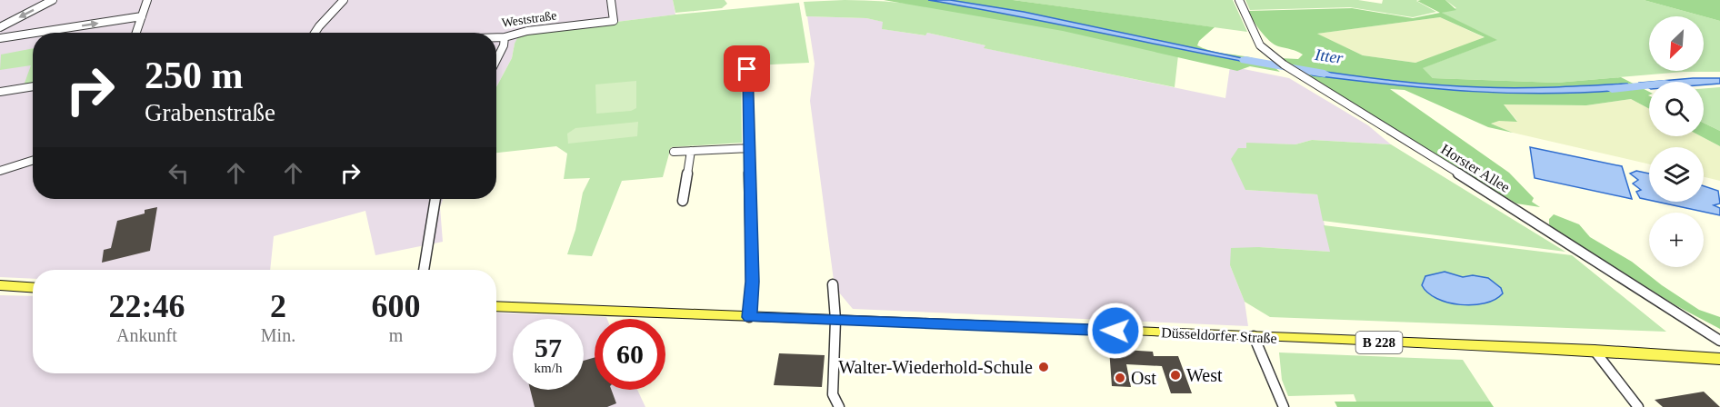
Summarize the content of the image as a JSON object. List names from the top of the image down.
{
  "streets": {
    "main road": ["Düsseldorfer Straße", "B 228"],
    "street": ["Weststraße", "Horster Allee"]
  },
  "water": ["Itter"],
  "places": ["Walter-Wiederhold-Schule", "West", "Ost"],
  "north": "bottom left",
  "page": {
    "map_buttons": "+",
    "turn": ["250 m", "Grabenstraße"],
    "eta": [
      "22:46",
      "Ankunft",
      "2",
      "Min.",
      "600",
      "m"
    ],
    "speed": "57 km/h",
    "limit": "60"
  }
}
